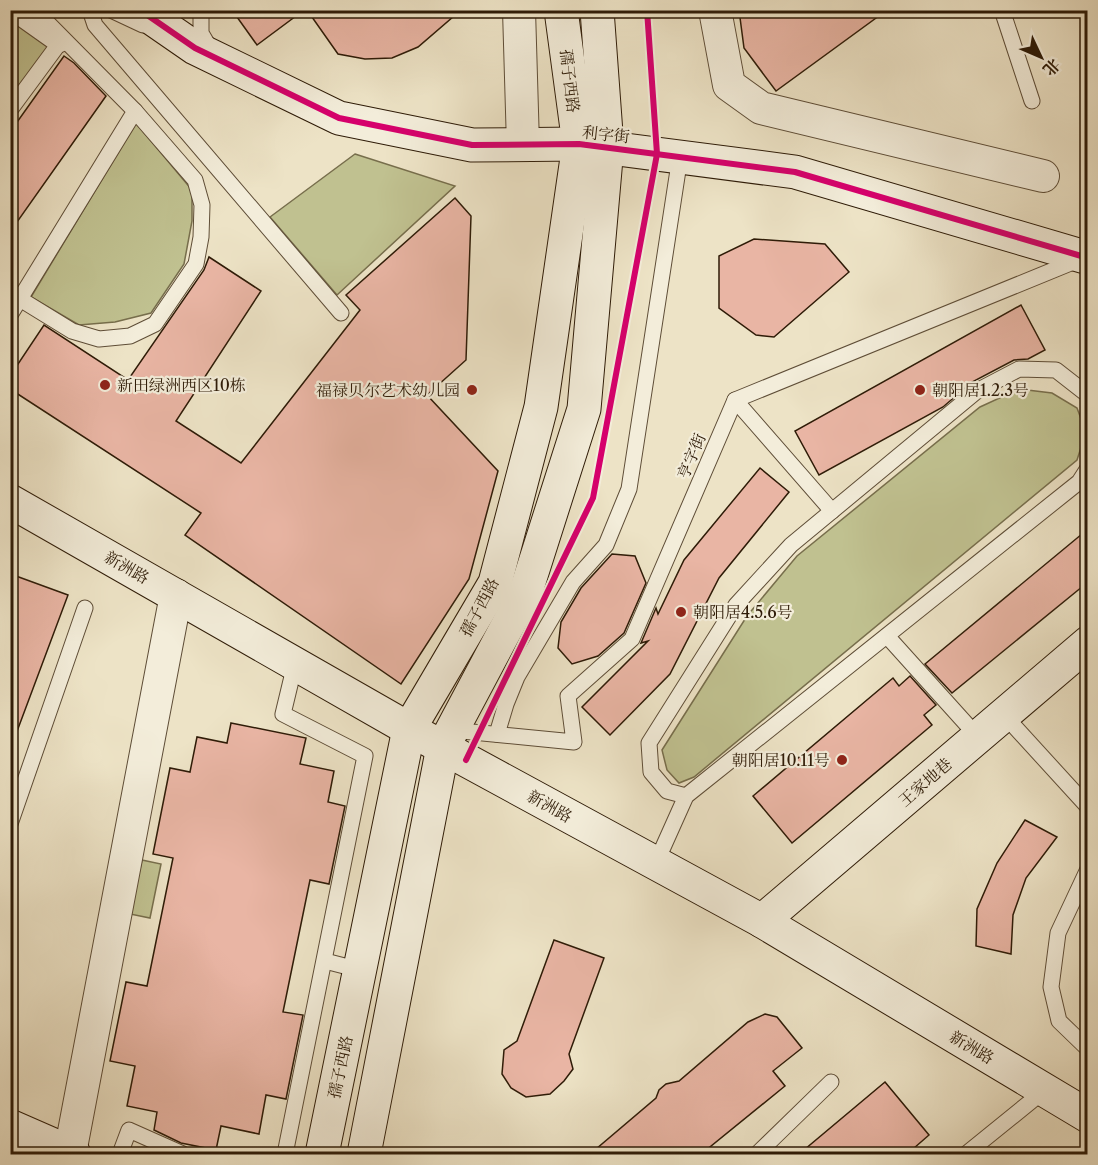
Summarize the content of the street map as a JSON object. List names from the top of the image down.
{
  "streets": {
    "main road": [
      "孺子西路",
      "利字街",
      "新洲路",
      "王家地巷"
    ],
    "lane": ["亨字街"]
  },
  "crossings": [
    ["孺子西路", "利字街"],
    ["孺子西路", "亨字街"],
    ["孺子西路", "新洲路"],
    ["亨字街", "新洲路"],
    ["新洲路", "王家地巷"]
  ],
  "places": [
    "新田绿洲西区10栋",
    "福禄贝尔艺术幼儿园",
    "朝阳居1.2.3号",
    "朝阳居4.5.6号",
    "朝阳居10.11号"
  ],
  "north": "bottom right"
}
